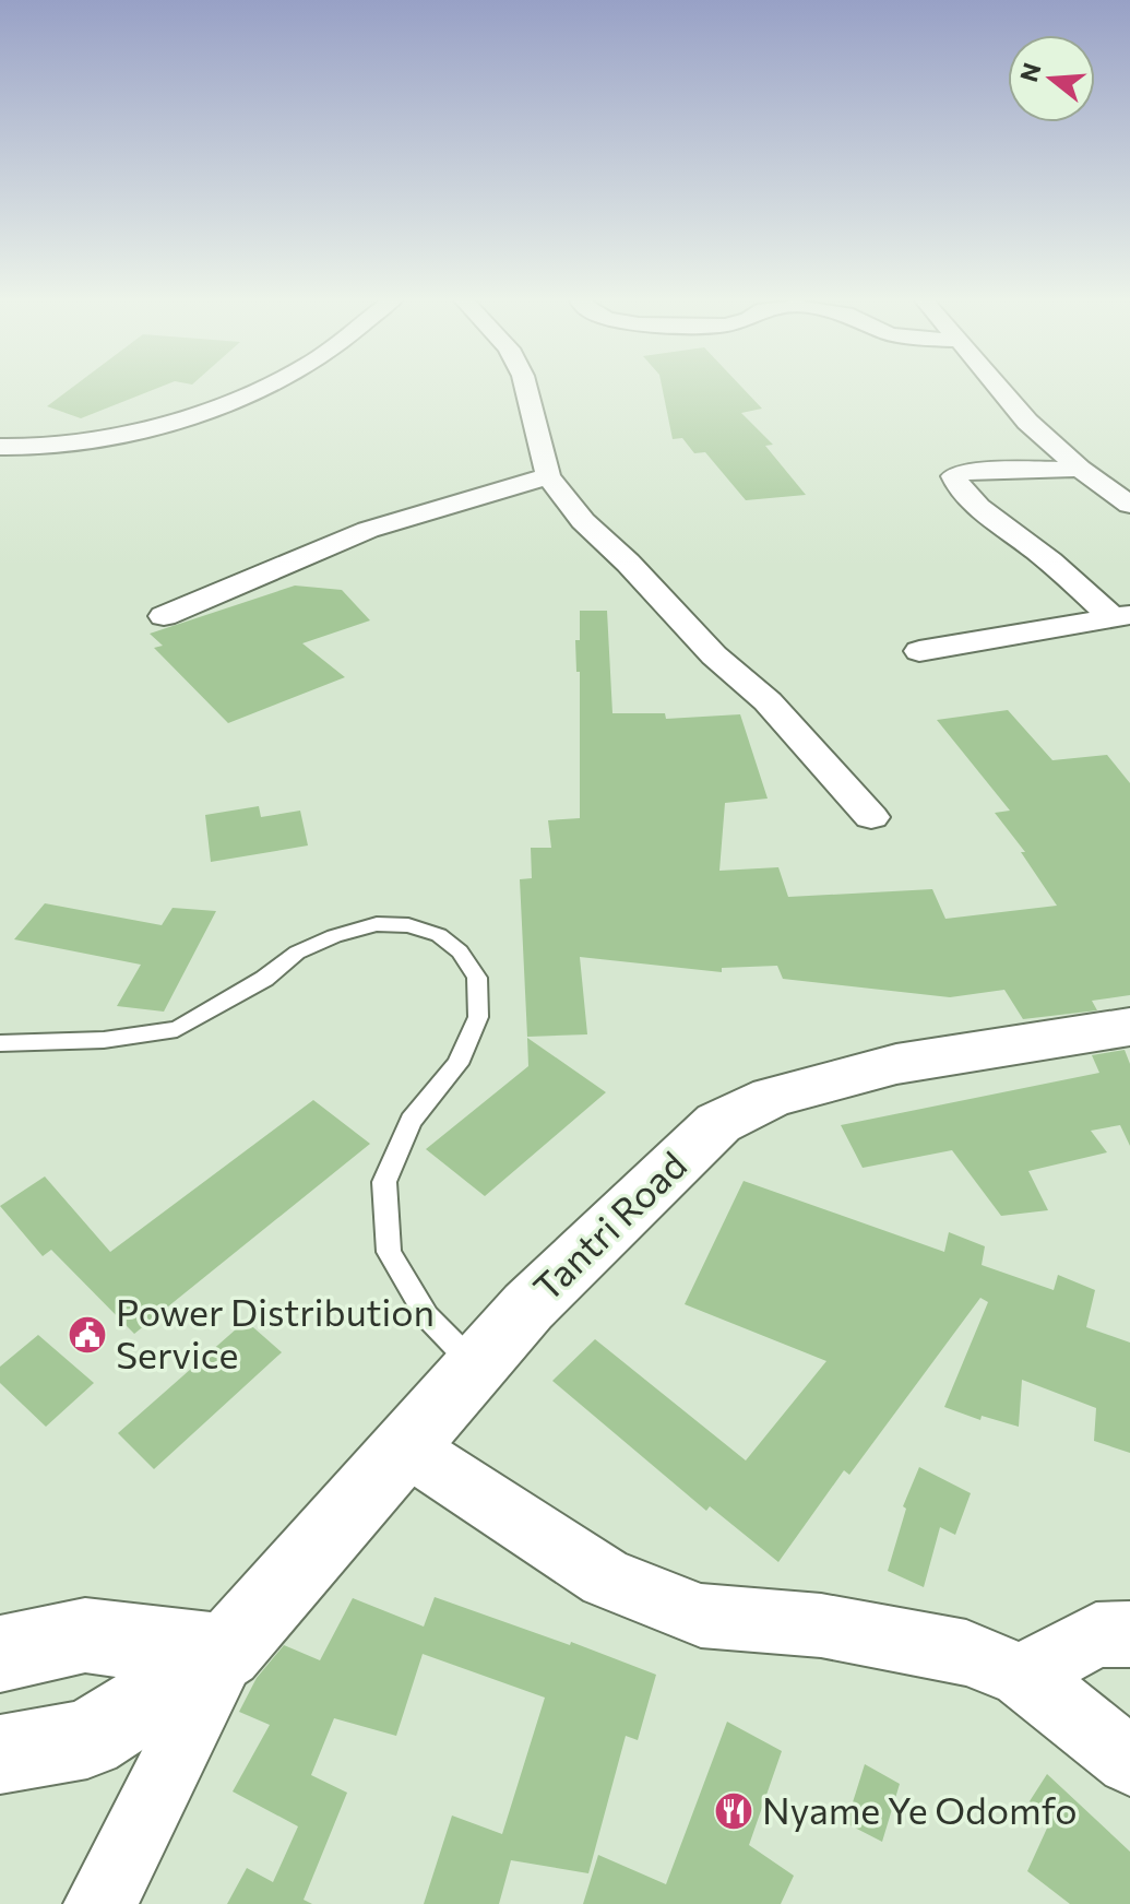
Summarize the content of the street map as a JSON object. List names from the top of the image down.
{
  "streets": {
    "street": ["Tantri Road"]
  },
  "places": {
    "public building": ["Power Distribution Service"],
    "restaurant": ["Nyame Ye Odomfo"]
  },
  "north": "left"
}
